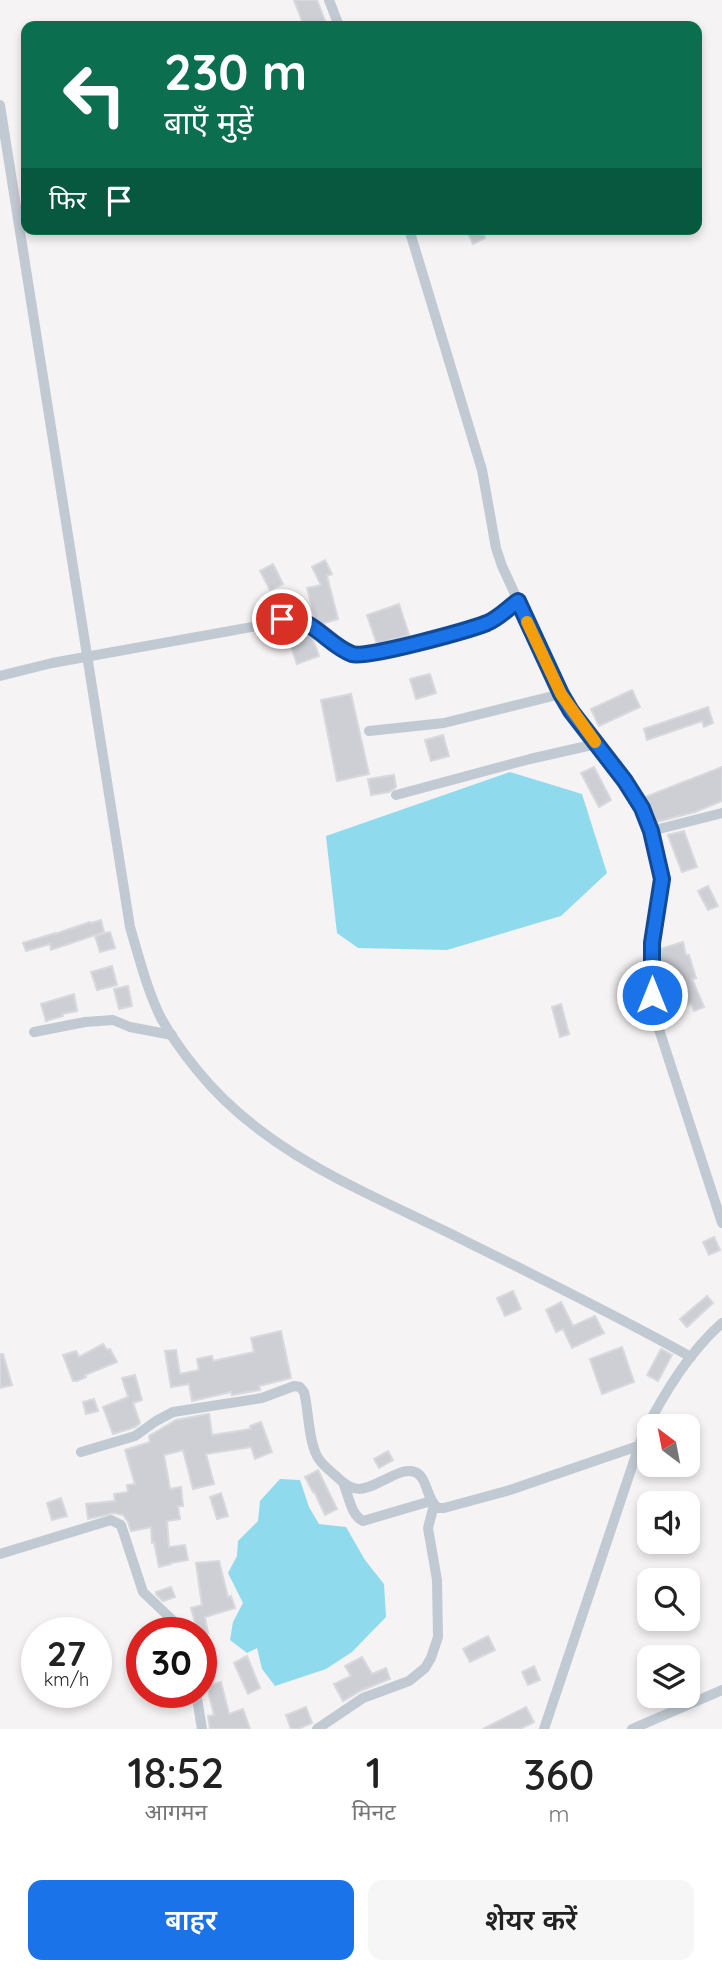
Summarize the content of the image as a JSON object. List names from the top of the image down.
{
  "north": "top left",
  "page": {
    "turn": ["230 m", "बाएँ मुड़ें"],
    "then": "फिर",
    "speed": "27 km/h",
    "limit": "30",
    "eta": [
      "18:52",
      "आगमन",
      "1",
      "मिनट",
      "360",
      "m"
    ],
    "buttons": ["बाहर", "शेयर करें"]
  }
}
